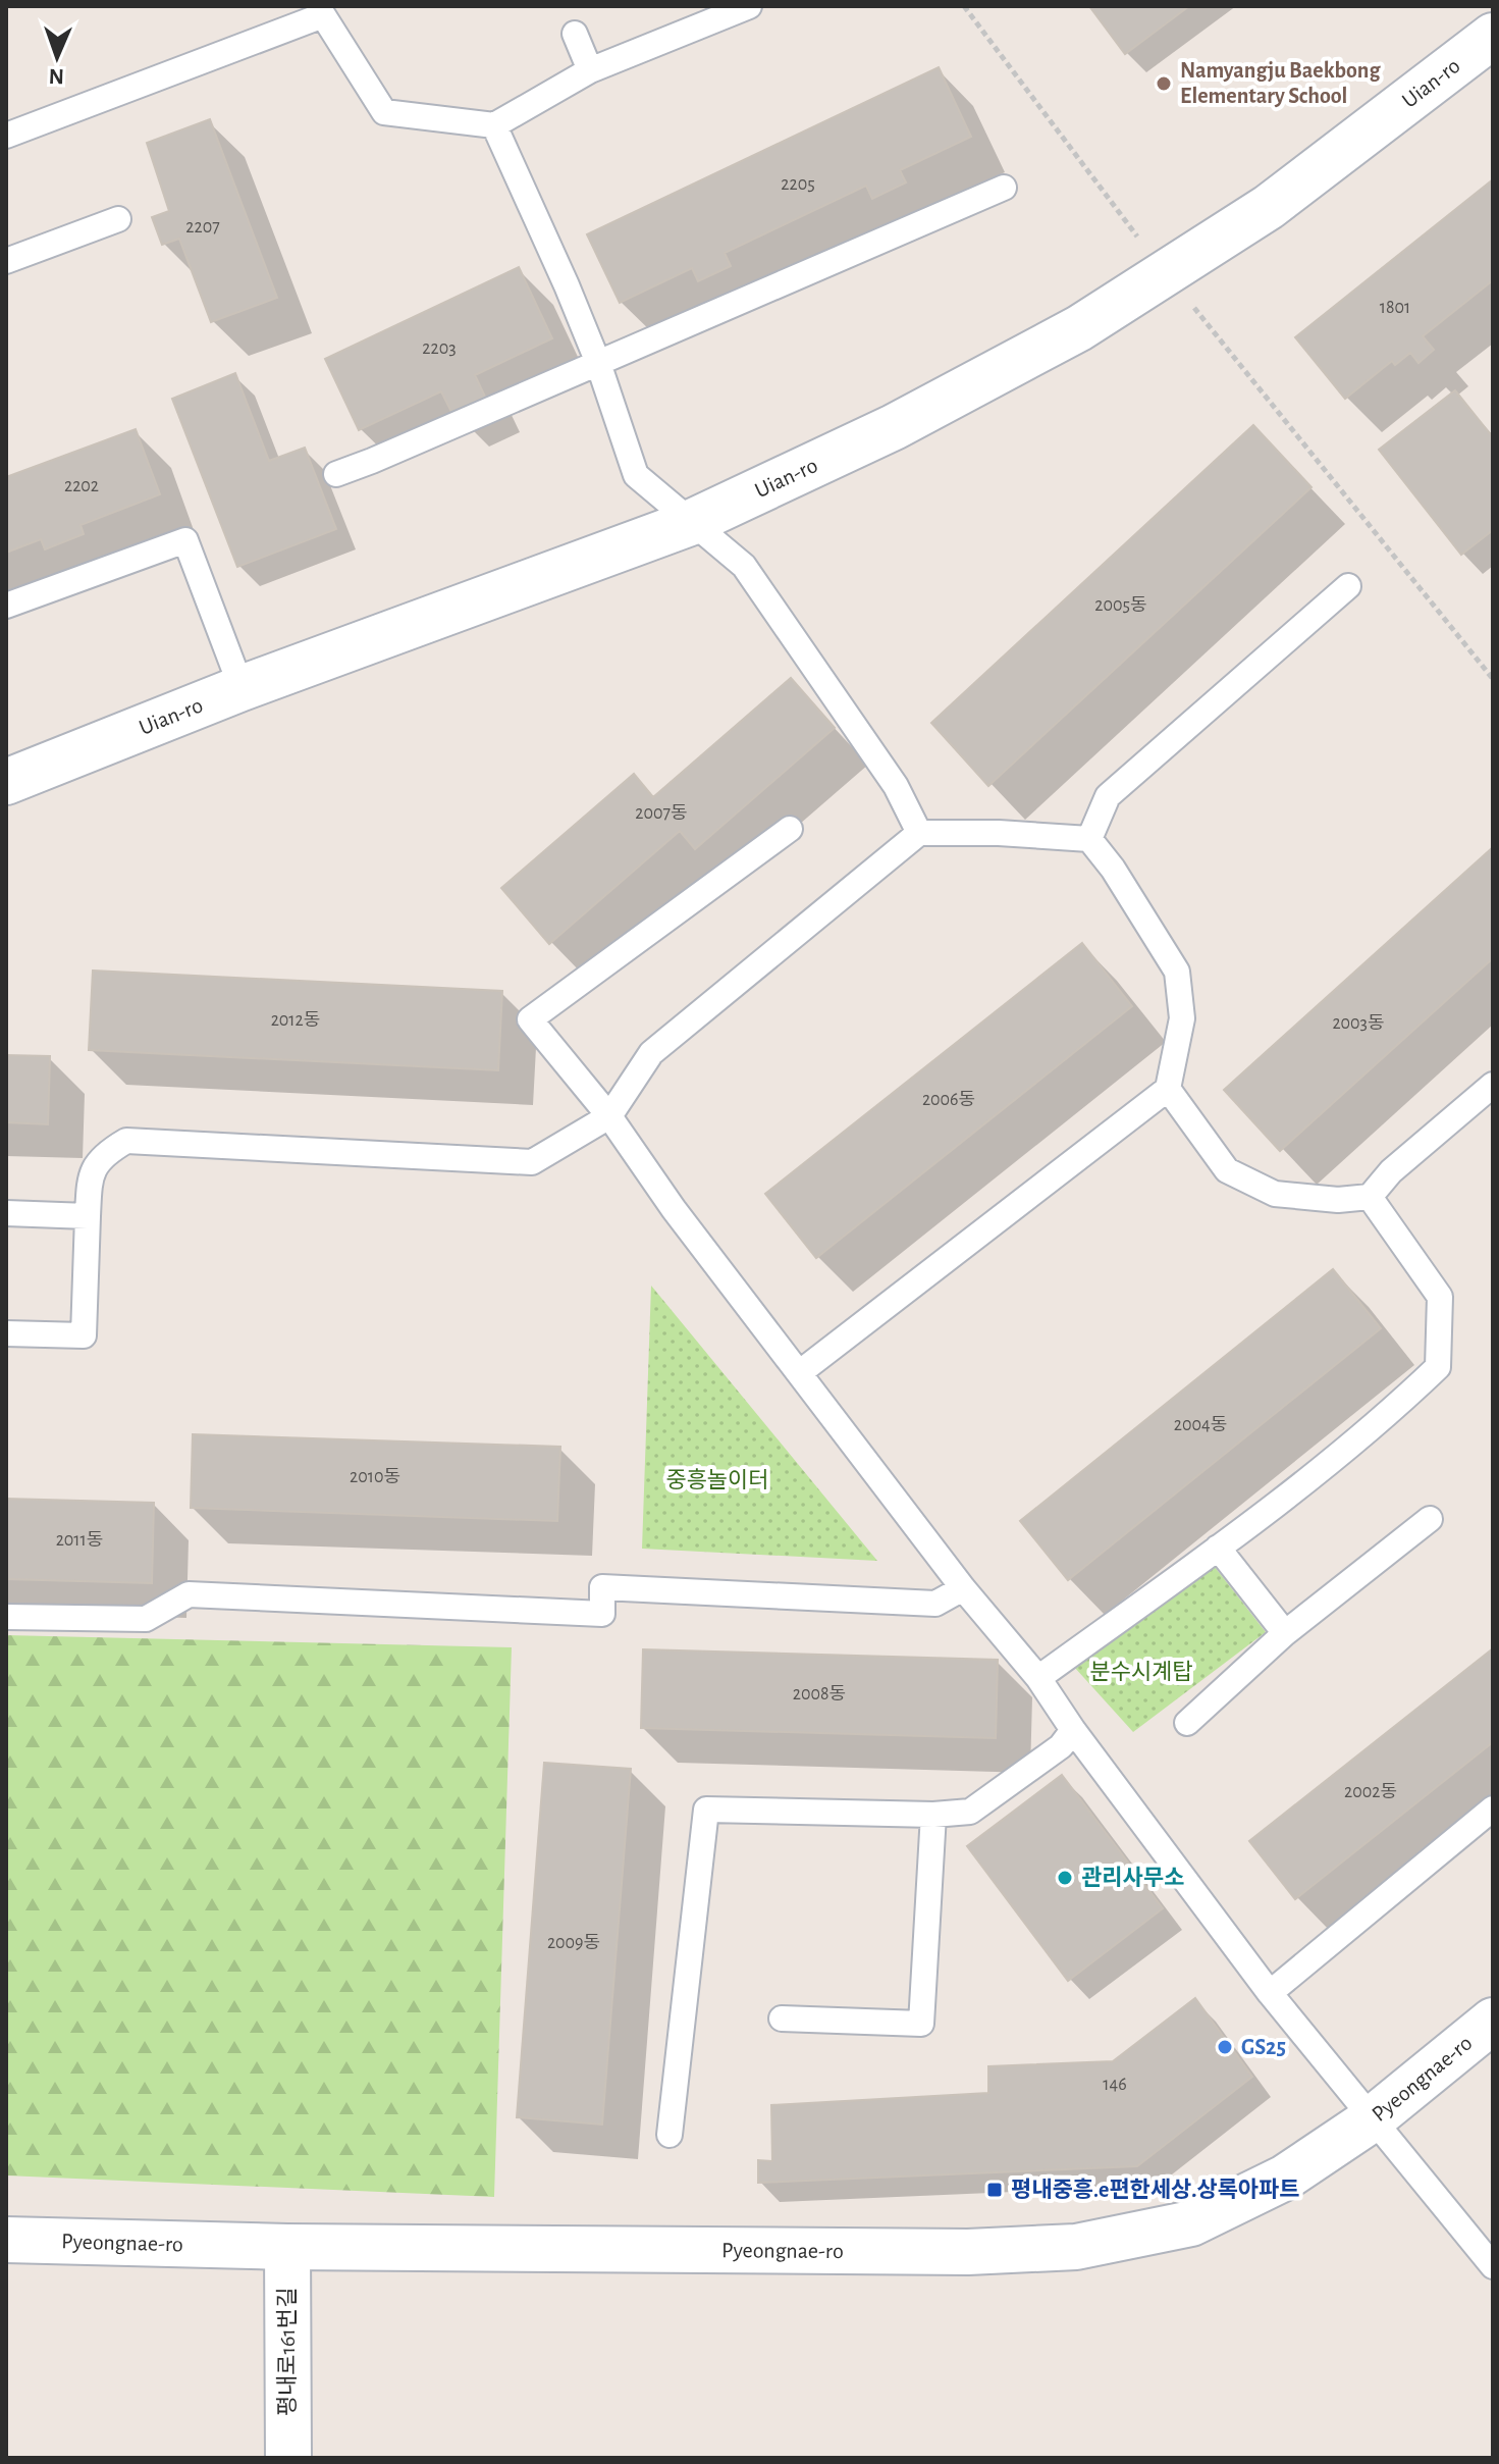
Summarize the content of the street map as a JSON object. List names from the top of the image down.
{
  "streets": {
    "street": ["Uian-ro", "Pyeongnae-ro", "평내로161번길"]
  },
  "crossings": [
    ["Pyeongnae-ro", "평내로161번길"]
  ],
  "parks": ["중흥놀이터", "분수시계탑"],
  "places": {
    "other": ["Namyangju Baekbong Elementary School", "관리사무소", "GS25"],
    "transit": ["평내중흥.e편한세상.상록아파트"]
  },
  "house_numbers": [
    "2205",
    "2207",
    "1801",
    "2203",
    "2202",
    "2005동",
    "2007동",
    "2012동",
    "2003동",
    "2006동",
    "2004동",
    "2010동",
    "2011동",
    "2008동",
    "2002동",
    "2009동",
    "146"
  ],
  "north": "bottom"
}
